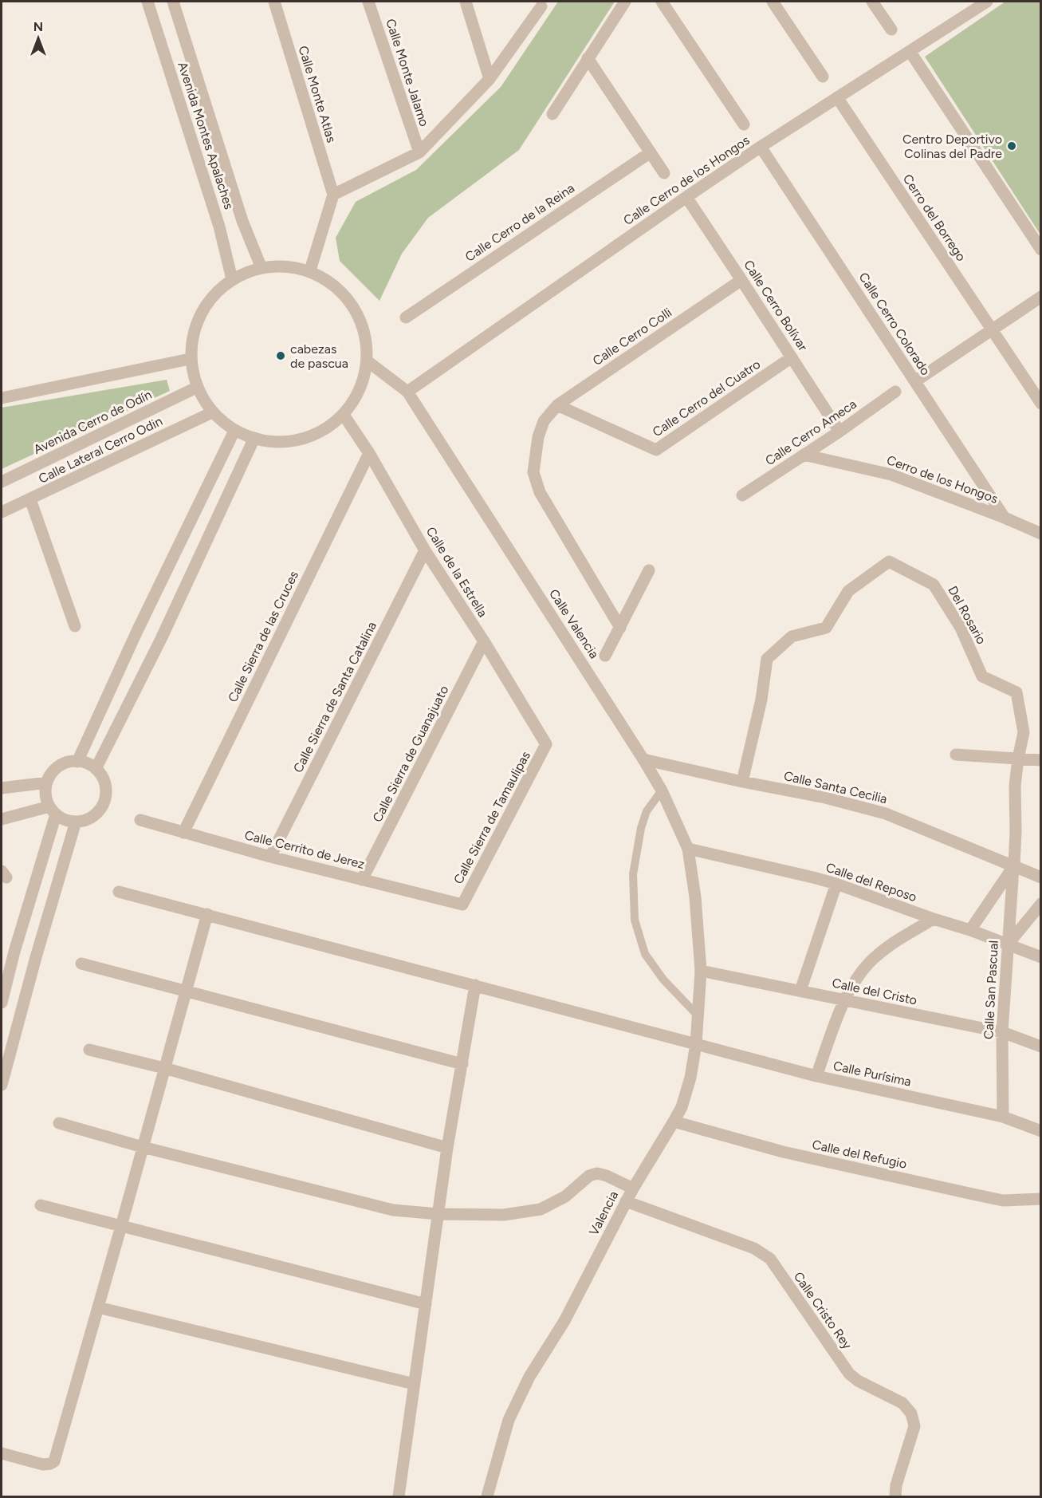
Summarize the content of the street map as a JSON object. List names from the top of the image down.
{
  "streets": {
    "street": [
      "Calle Monte Jalamo",
      "Calle Monte Atlas",
      "Avenida Montes Apalaches",
      "Calle Cerro de los Hongos",
      "Cerro del Borrego",
      "Calle Cerro de la Reina",
      "Calle Cerro Bolívar",
      "Calle Cerro Colorado",
      "Calle Cerro Colli",
      "Calle Cerro del Cuatro",
      "Avenida Cerro de Odín",
      "Calle Cerro Ameca",
      "Calle Lateral Cerro Odin",
      "Cerro de los Hongos",
      "Calle de la Estrella",
      "Del Rosario",
      "Calle Valencia",
      "Calle Sierra de las Cruces",
      "Calle Sierra de Santa Catalina",
      "Calle Sierra de Guanajuato",
      "Calle Santa Cecilia",
      "Calle Sierra de Tamaulipas",
      "Calle Cerrito de Jerez",
      "Calle del Reposo",
      "Calle San Pascual",
      "Calle del Cristo",
      "Calle Purísima",
      "Calle del Refugio",
      "Valencia",
      "Calle Cristo Rey"
    ]
  },
  "crossings": [
    ["Calle Cerro de los Hongos", "Cerro del Borrego"],
    ["Calle Cerro de los Hongos", "Calle Cerro Bolívar"],
    ["Calle Cerro de los Hongos", "Calle Cerro Colorado"],
    ["Calle Cerro de los Hongos", "Calle Valencia"],
    ["Calle Cerro Bolívar", "Calle Cerro Colli"],
    ["Calle Cerro Bolívar", "Calle Cerro del Cuatro"],
    ["Calle Cerro Bolívar", "Calle Cerro Ameca"],
    ["Calle Cerro Colorado", "Cerro de los Hongos"],
    ["Calle Cerro Colli", "Calle Cerro del Cuatro"],
    ["Calle Cerro Ameca", "Cerro de los Hongos"],
    ["Calle de la Estrella", "Calle Sierra de las Cruces"],
    ["Calle de la Estrella", "Calle Sierra de Santa Catalina"],
    ["Calle de la Estrella", "Calle Sierra de Guanajuato"],
    ["Calle de la Estrella", "Calle Sierra de Tamaulipas"],
    ["Del Rosario", "Calle Santa Cecilia"],
    ["Del Rosario", "Calle San Pascual"],
    ["Calle Valencia", "Calle Santa Cecilia"],
    ["Calle Valencia", "Calle del Reposo"],
    ["Calle Valencia", "Valencia"],
    ["Calle Sierra de las Cruces", "Calle Cerrito de Jerez"],
    ["Calle Sierra de Santa Catalina", "Calle Cerrito de Jerez"],
    ["Calle Sierra de Guanajuato", "Calle Cerrito de Jerez"],
    ["Calle Santa Cecilia", "Calle San Pascual"],
    ["Calle Sierra de Tamaulipas", "Calle Cerrito de Jerez"],
    ["Calle del Reposo", "Calle San Pascual"],
    ["Calle San Pascual", "Calle del Cristo"],
    ["Calle San Pascual", "Calle Purísima"],
    ["Calle del Cristo", "Valencia"],
    ["Calle Purísima", "Valencia"],
    ["Calle del Refugio", "Valencia"],
    ["Valencia", "Calle Cristo Rey"]
  ],
  "places": ["Centro Deportivo Colinas del Padre", "cabezas de pascua"],
  "north": "top"
}
